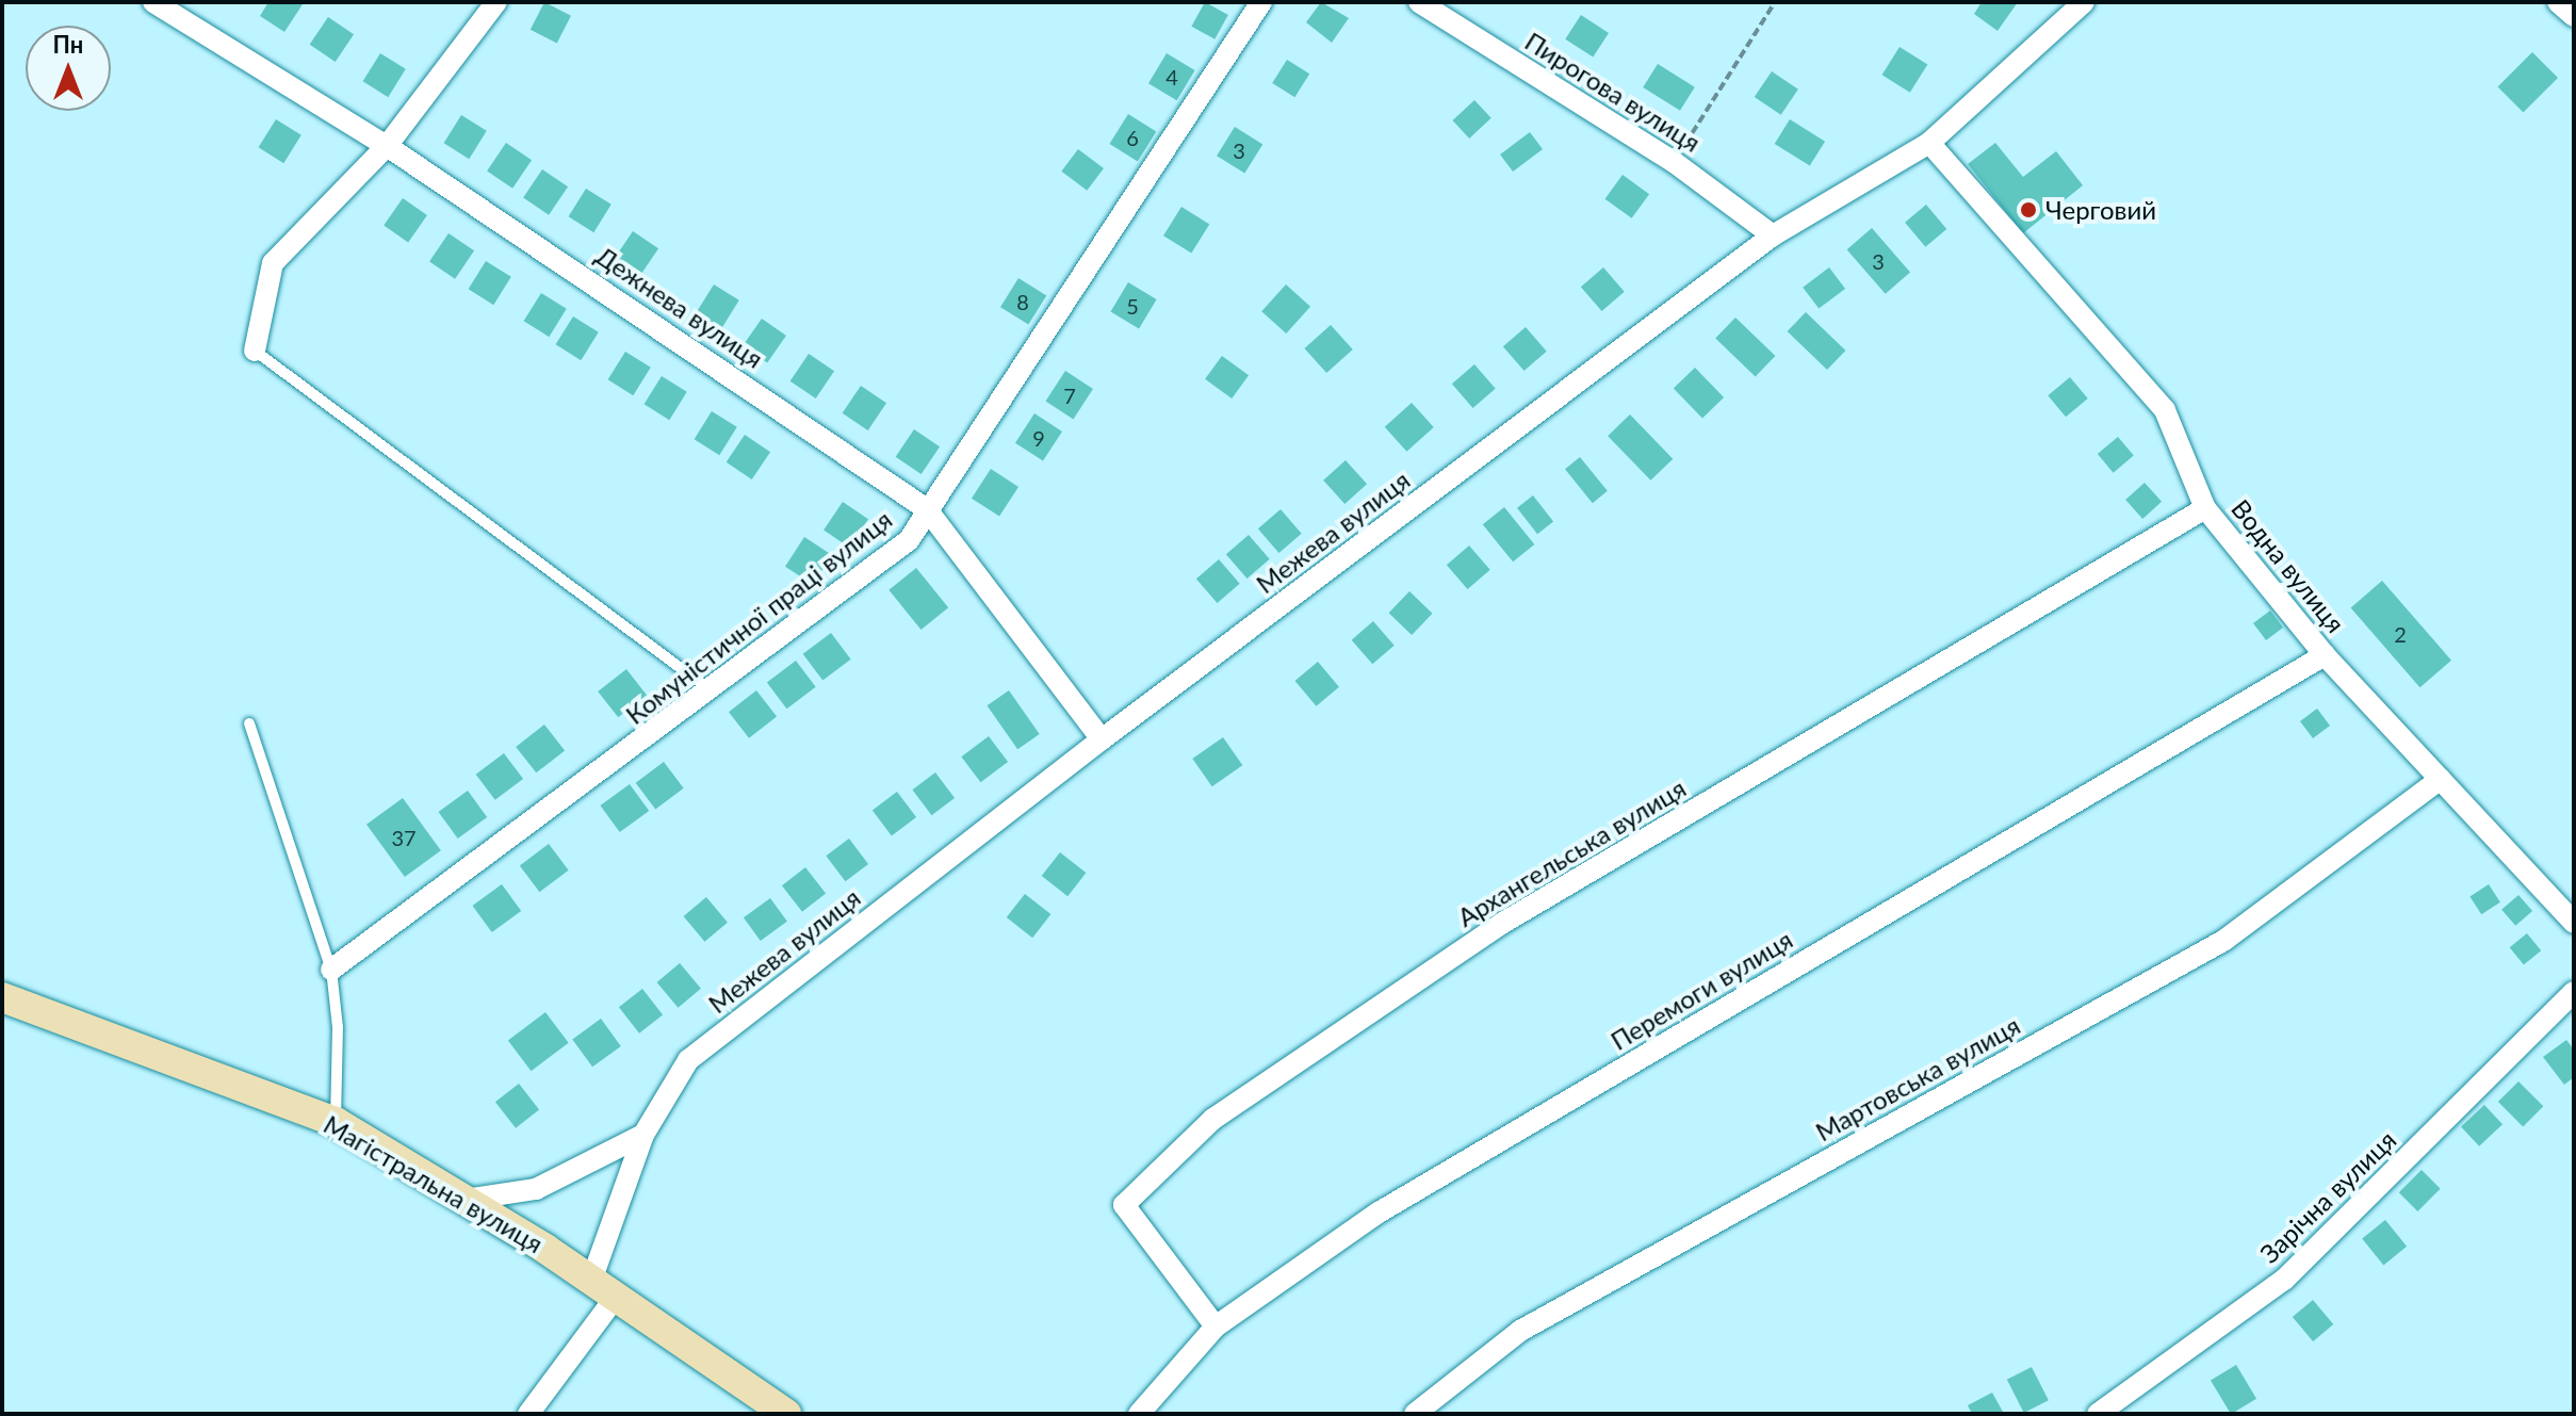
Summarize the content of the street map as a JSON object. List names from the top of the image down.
{
  "streets": {
    "main road": ["Магістральна вулиця"],
    "street": [
      "Пирогова вулиця",
      "Дежнева вулиця",
      "Межева вулиця",
      "Водна вулиця",
      "Комуністичної праці вулиця",
      "Архангельська вулиця",
      "Перемоги вулиця",
      "Мартовська вулиця",
      "Зарічна вулиця"
    ]
  },
  "crossings": [
    ["Пирогова вулиця", "Межева вулиця"],
    ["Дежнева вулиця", "Межева вулиця"],
    ["Дежнева вулиця", "Комуністичної праці вулиця"],
    ["Межева вулиця", "Водна вулиця"],
    ["Межева вулиця", "Магістральна вулиця"],
    ["Водна вулиця", "Архангельська вулиця"],
    ["Водна вулиця", "Перемоги вулиця"],
    ["Водна вулиця", "Мартовська вулиця"],
    ["Архангельська вулиця", "Перемоги вулиця"]
  ],
  "places": ["Черговий"],
  "house_numbers": [
    "4",
    "6",
    "3",
    "3",
    "8",
    "5",
    "7",
    "9",
    "2",
    "37"
  ],
  "north": "top"
}
